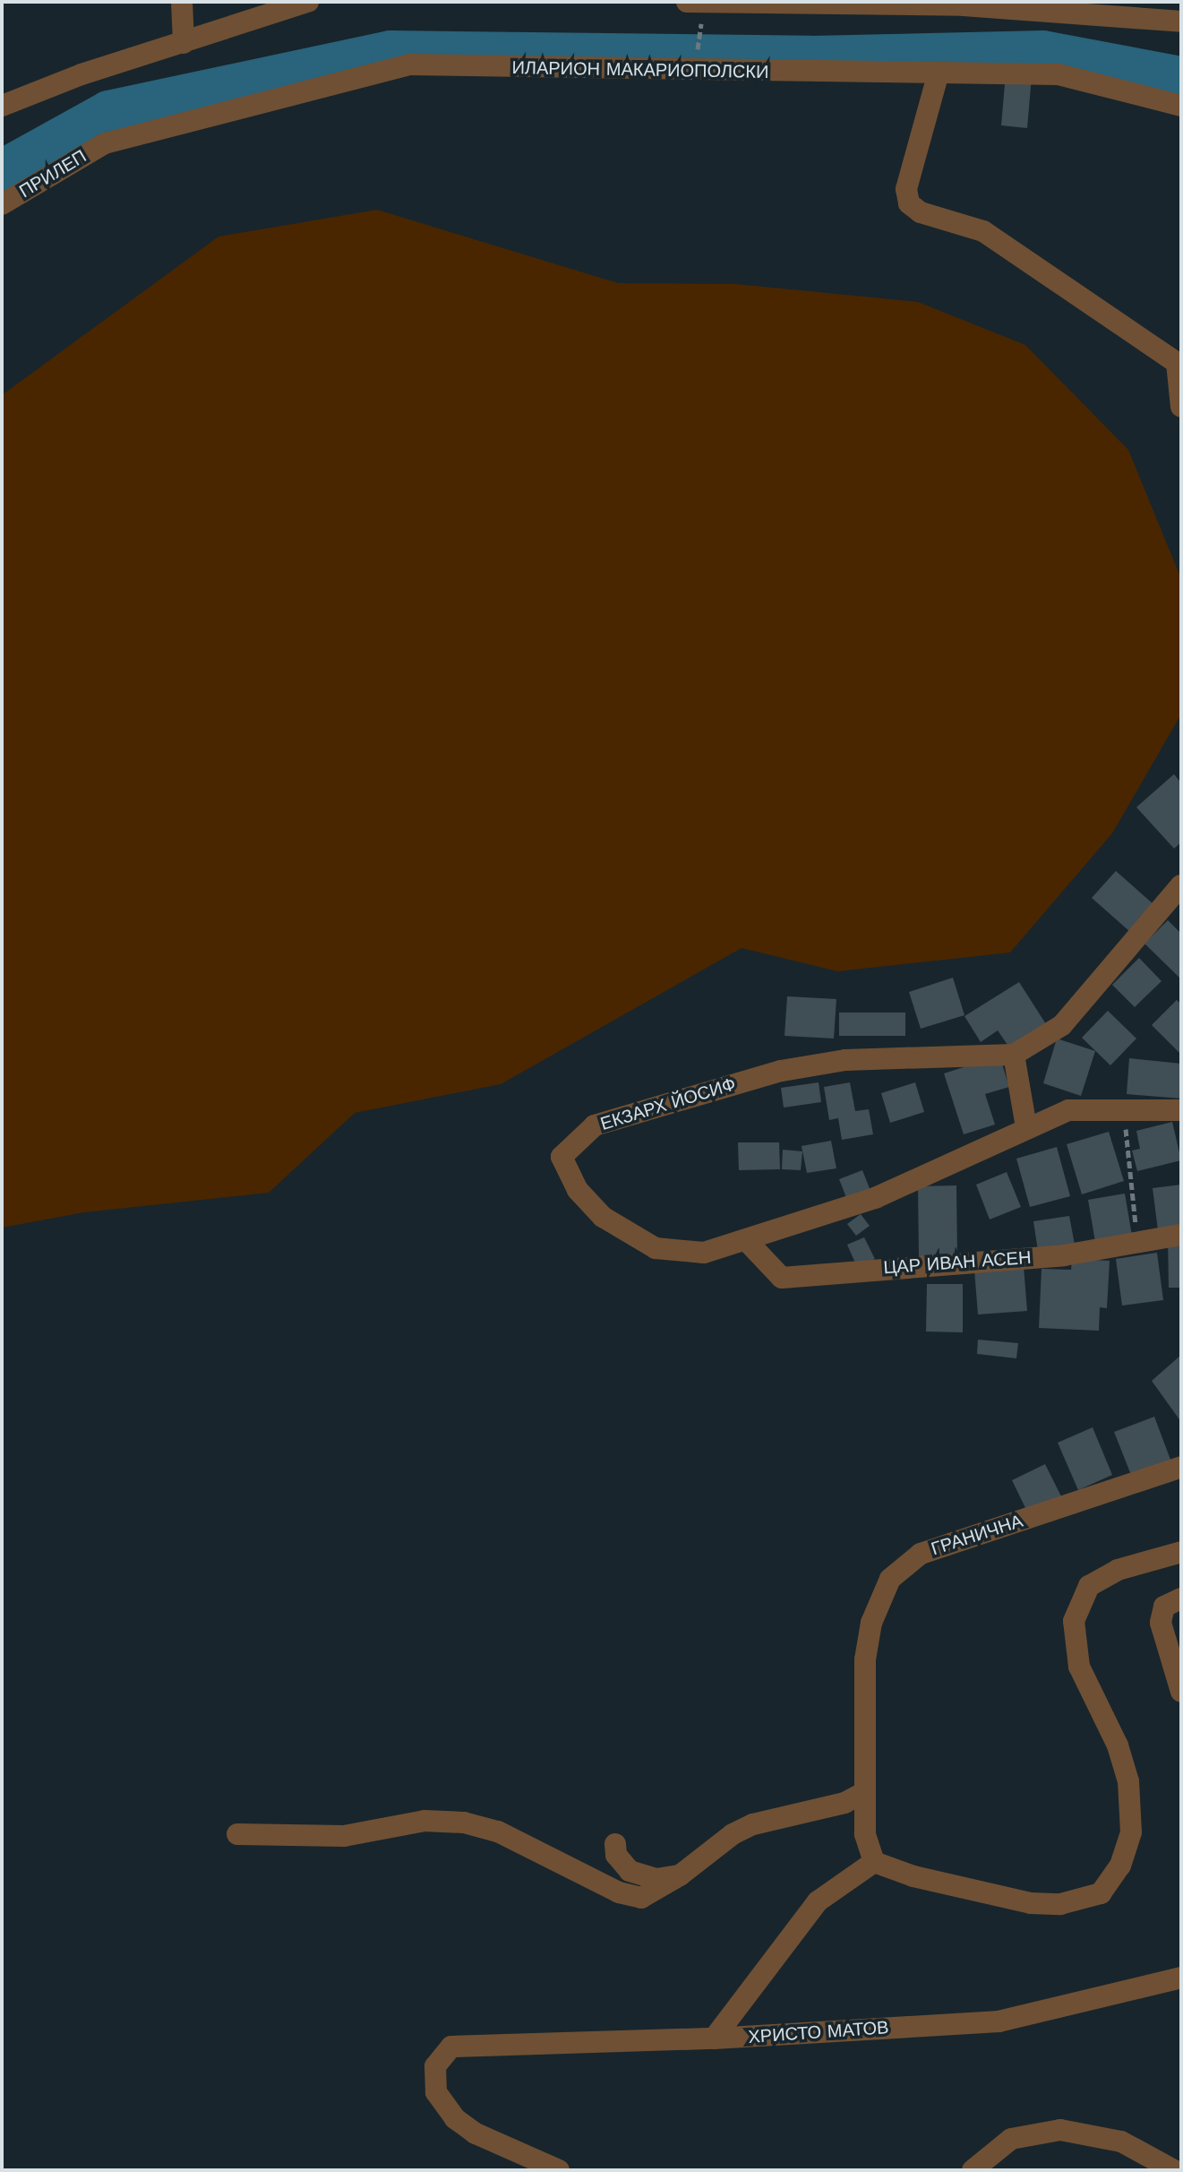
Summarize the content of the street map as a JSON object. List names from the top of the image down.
{
  "streets": {
    "street": [
      "ИЛАРИОН МАКАРИОПОЛСКИ",
      "ПРИЛЕП",
      "ЕКЗАРХ ЙОСИФ",
      "ЦАР ИВАН АСЕН",
      "ГРАНИЧНА",
      "ХРИСТО МАТОВ"
    ]
  },
  "crossings": [
    ["ИЛАРИОН МАКАРИОПОЛСКИ", "ПРИЛЕП"],
    ["ЕКЗАРХ ЙОСИФ", "ЦАР ИВАН АСЕН"]
  ]
}
